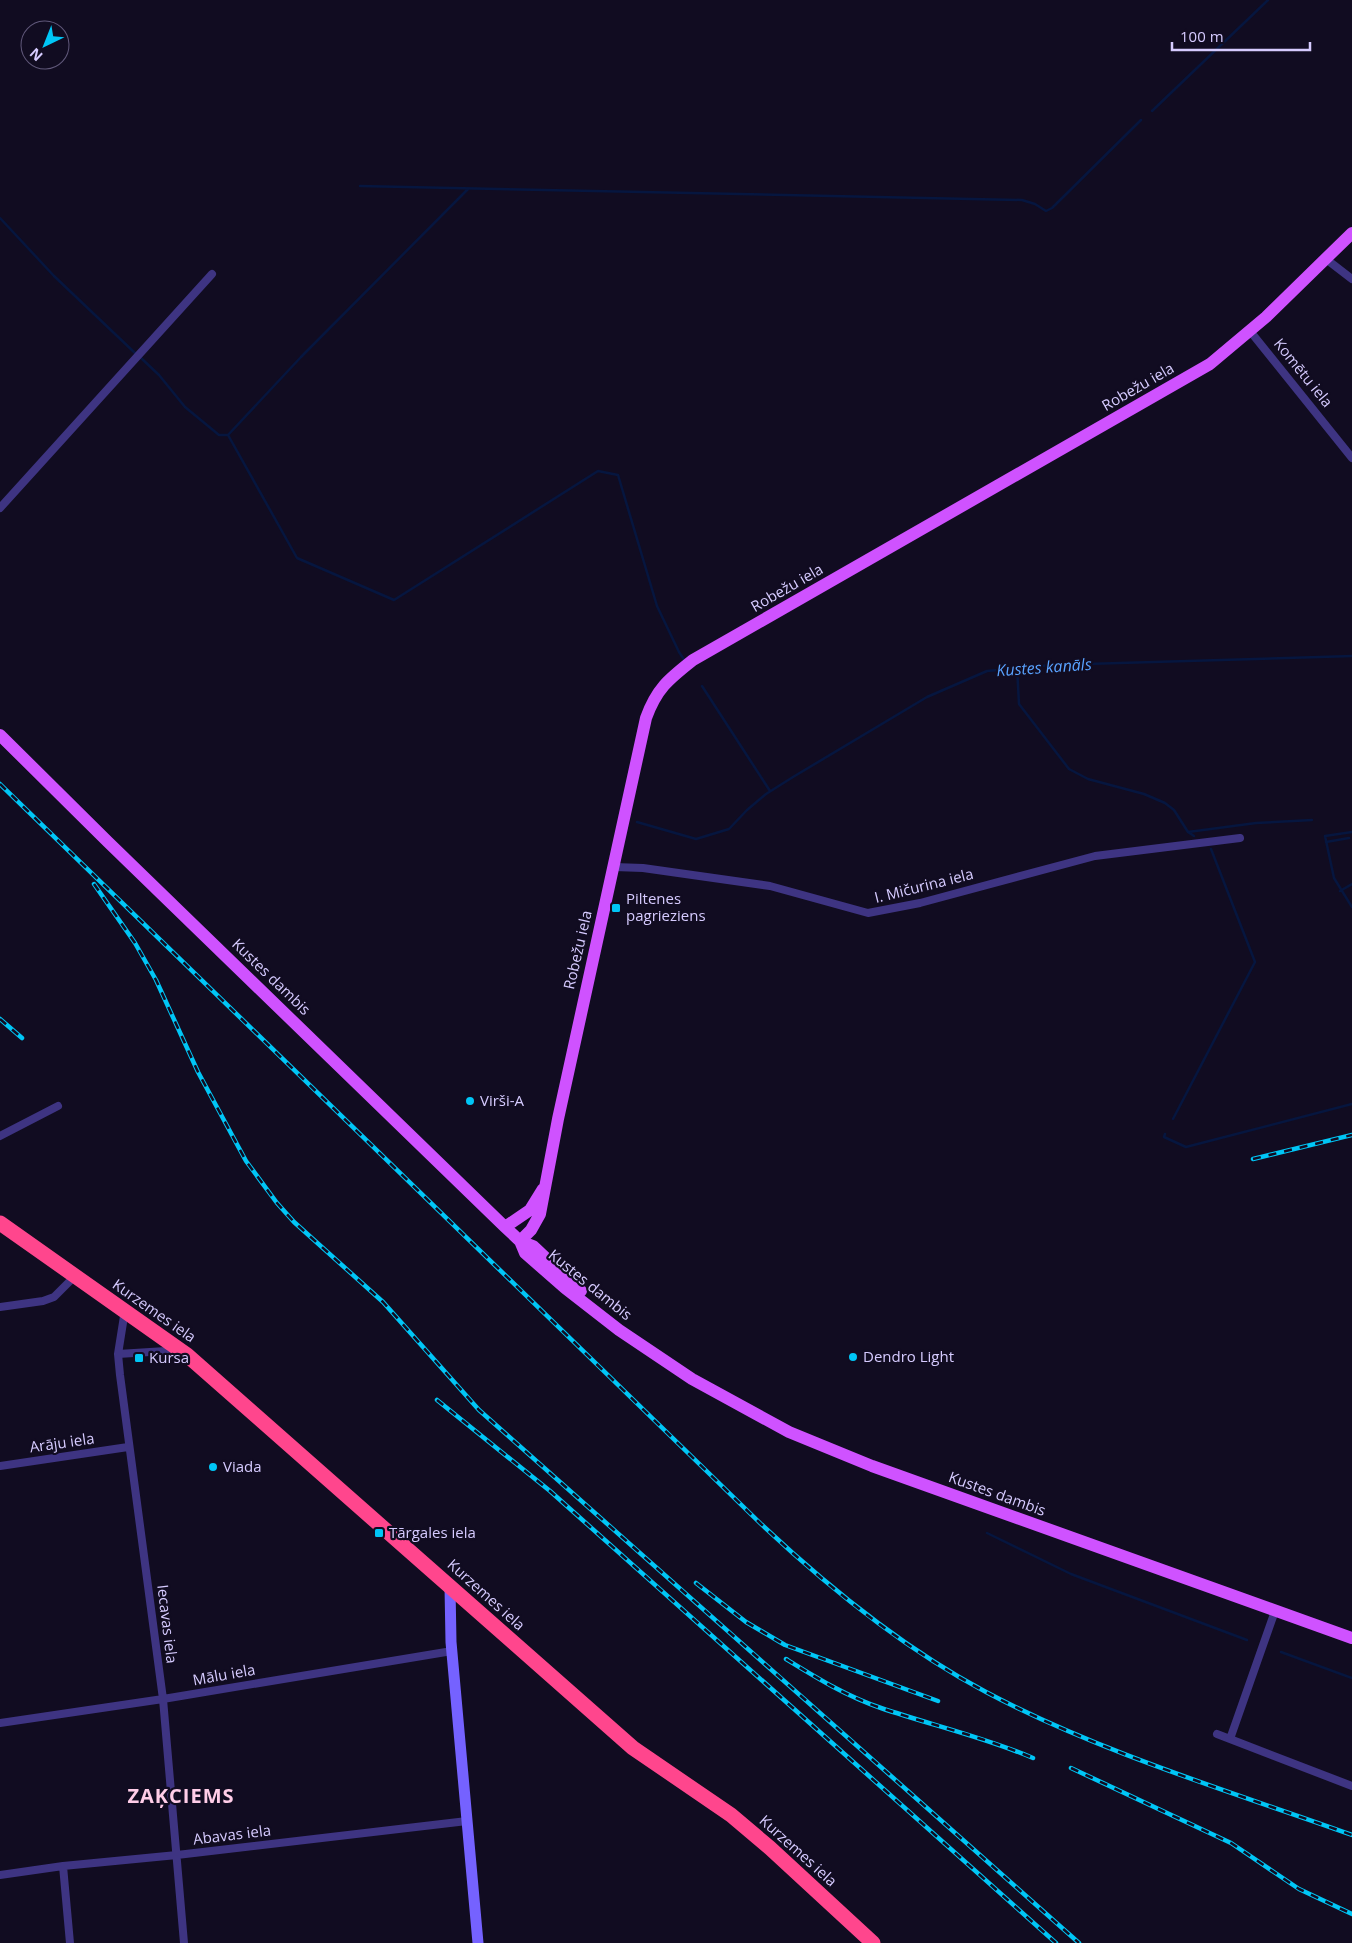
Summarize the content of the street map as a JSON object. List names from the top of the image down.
{
  "streets": {
    "highway": ["Kurzemes iela"],
    "main road": ["Robežu iela", "Kustes dambis"],
    "street": [
      "Komētu iela",
      "I. Mičurina iela",
      "Arāju iela",
      "Iecavas iela",
      "Mālu iela",
      "Abavas iela"
    ]
  },
  "crossings": [
    ["Komētu iela", "Robežu iela"],
    ["Robežu iela", "I. Mičurina iela"],
    ["Robežu iela", "Kustes dambis"],
    ["Kurzemes iela", "Iecavas iela"],
    ["Arāju iela", "Iecavas iela"],
    ["Iecavas iela", "Mālu iela"],
    ["Iecavas iela", "Abavas iela"]
  ],
  "districts": ["ZAĶCIEMS"],
  "water": ["Kustes kanāls"],
  "places": {
    "transit": ["Piltenes pagrieziens", "Kursa", "Tārgales iela"],
    "other": ["Virši-A", "Dendro Light", "Viada"]
  },
  "scale_bar": "100 m",
  "north": "bottom left"
}
